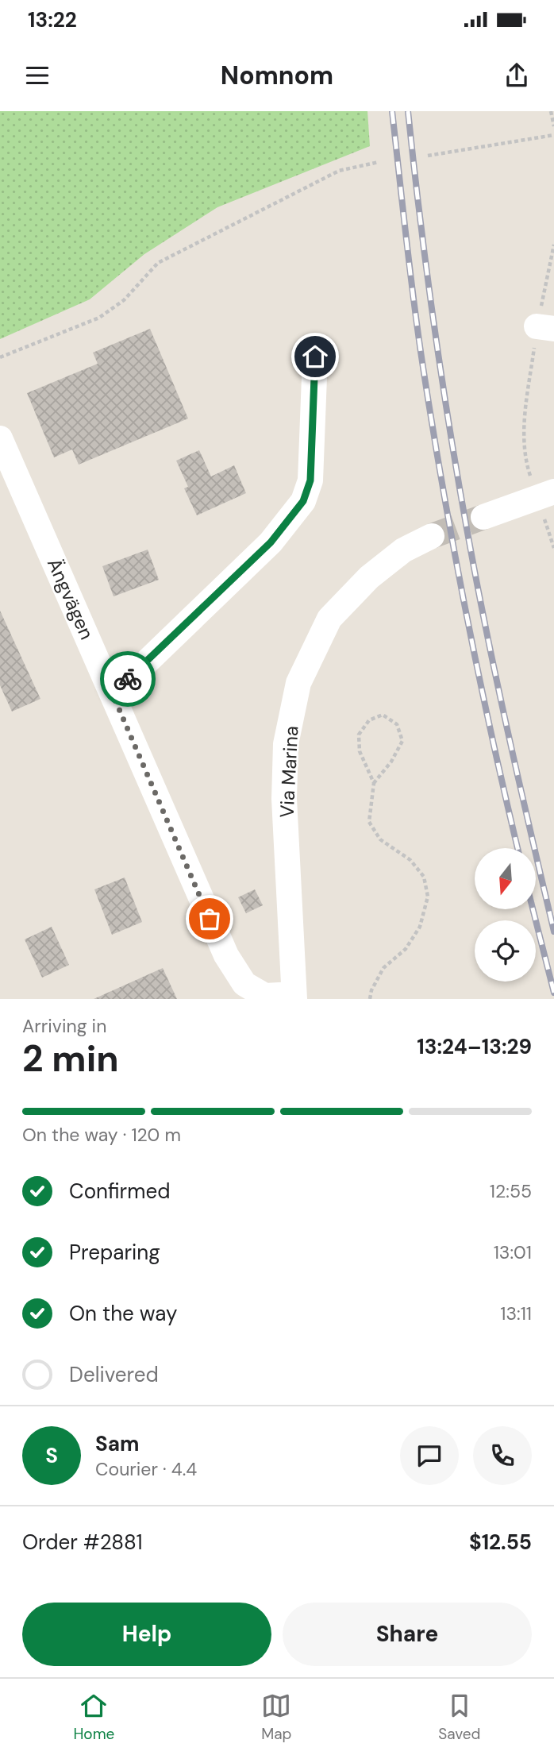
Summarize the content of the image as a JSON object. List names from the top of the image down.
{
  "streets": {
    "street": ["Ängvägen", "Via Marina"]
  },
  "crossings": [
    ["Ängvägen", "Via Marina"]
  ],
  "north": "bottom",
  "page": {
    "status": "13:22",
    "header": "Nomnom",
    "heading": ["2 min", "Arriving in", "13:24–13:29"],
    "panel": [
      "Sam",
      "Courier · 4.4",
      "Order #2881",
      "$12.55"
    ],
    "bar": "On the way · 120 m",
    "list": [
      ["Confirmed", "12:55"],
      ["Preparing", "13:01"],
      ["On the way", "13:11"],
      "Delivered"
    ],
    "round": "S",
    "buttons": ["Help", "Share"],
    "tabs": ["Home", "Map", "Saved"]
  }
}
